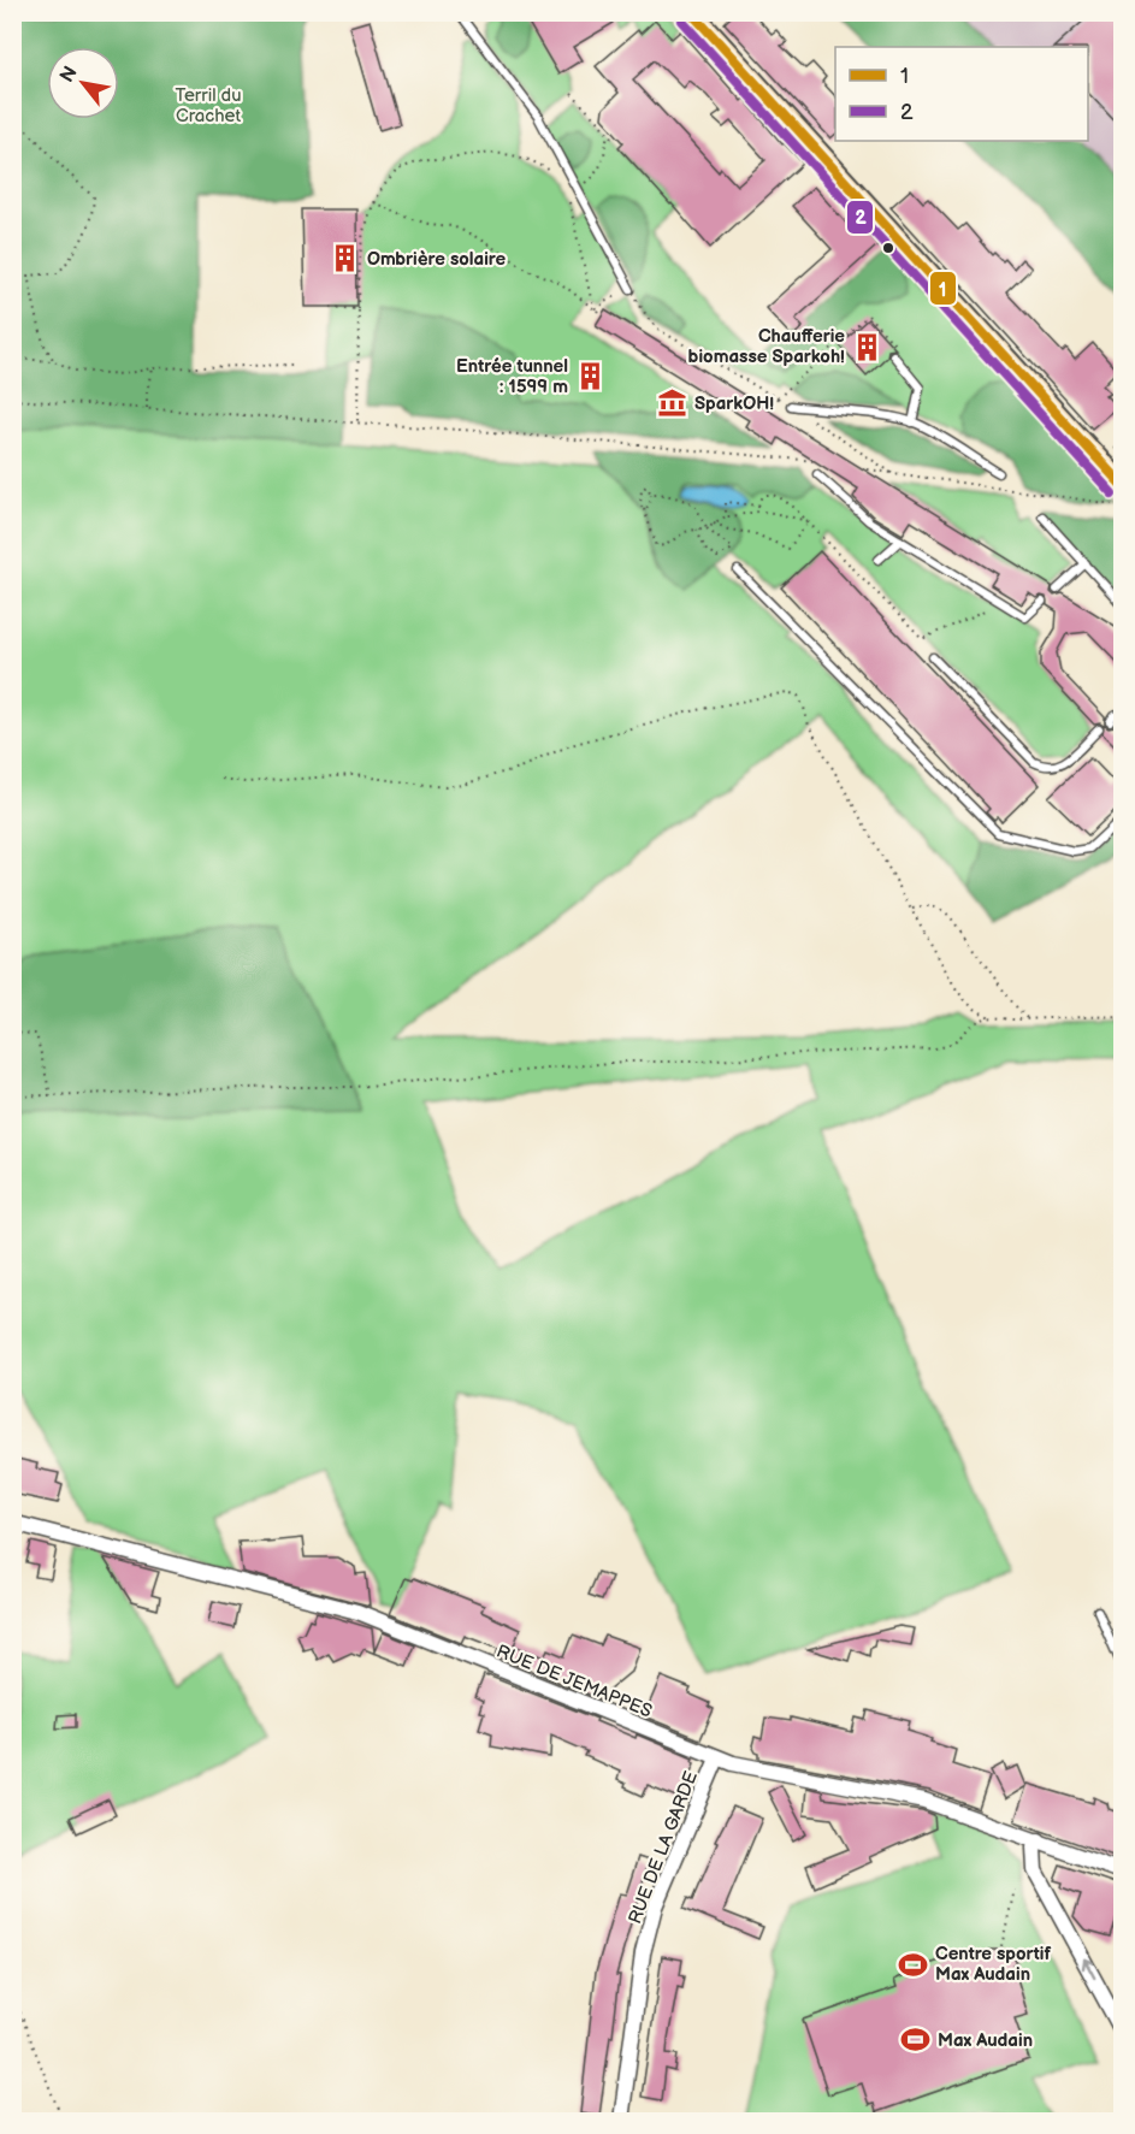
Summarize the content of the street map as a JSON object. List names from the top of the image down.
{
  "streets": {
    "street": ["RUE DE JEMAPPES", "RUE DE LA GARDE"]
  },
  "crossings": [
    ["RUE DE JEMAPPES", "RUE DE LA GARDE"]
  ],
  "parks": ["Terril du Crachet"],
  "places": {
    "building": ["Ombrière solaire", "Chaufferie biomasse Sparkoh!", "Entrée tunnel : 1599 m"],
    "museum": ["SparkOH!"],
    "sports": ["Centre sportif Max Audain", "Max Audain"]
  },
  "lines": ["transit line 1", "transit line 2"],
  "legend": ["1", "2"],
  "north": "top left"
}
